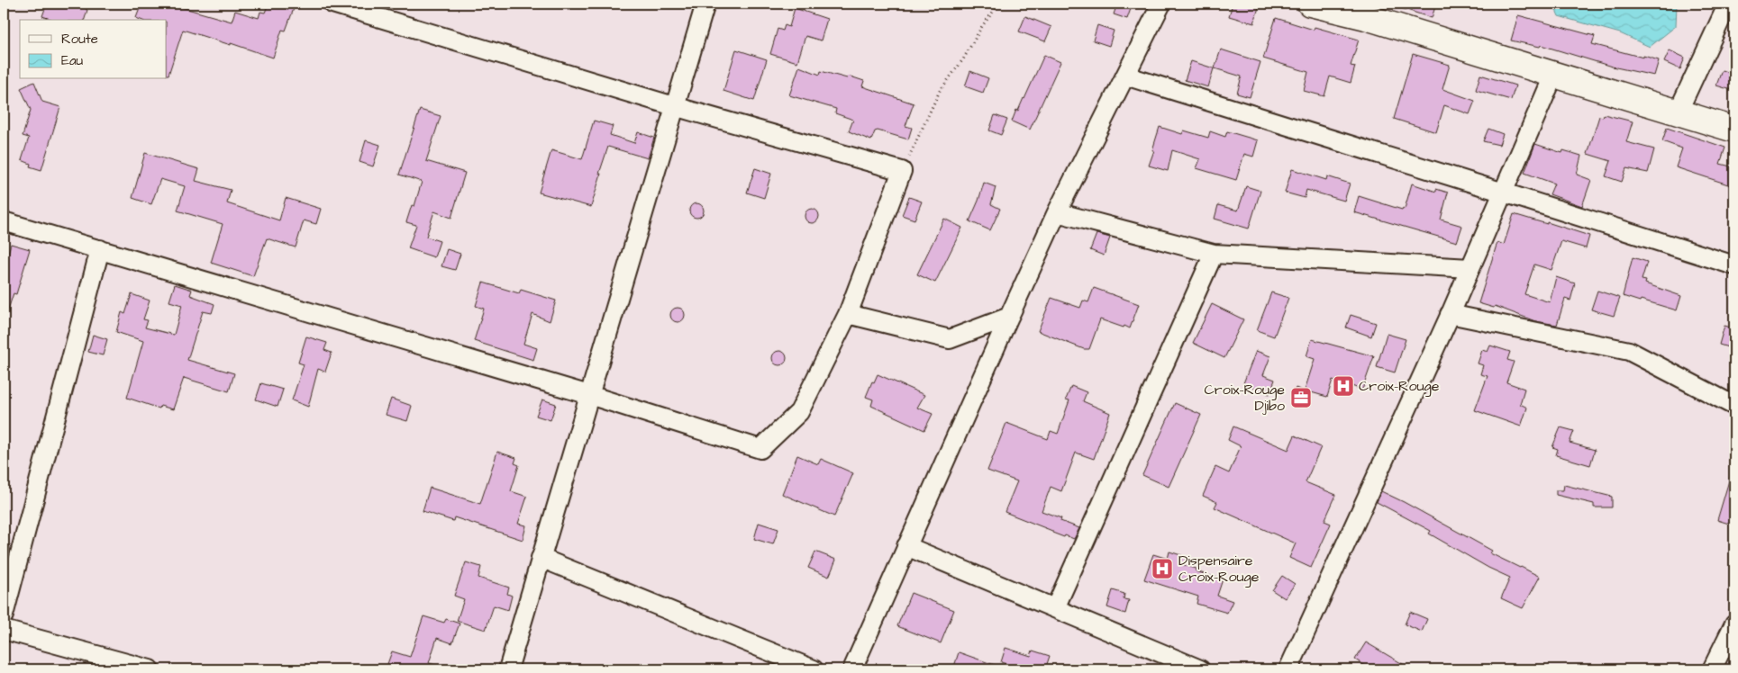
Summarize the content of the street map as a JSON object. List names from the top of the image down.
{
  "places": {
    "hospital": ["Croix-Rouge", "Dispensaire Croix-Rouge"],
    "office": ["Croix-Rouge Djibo"]
  },
  "legend": ["Route", "Eau"]
}
